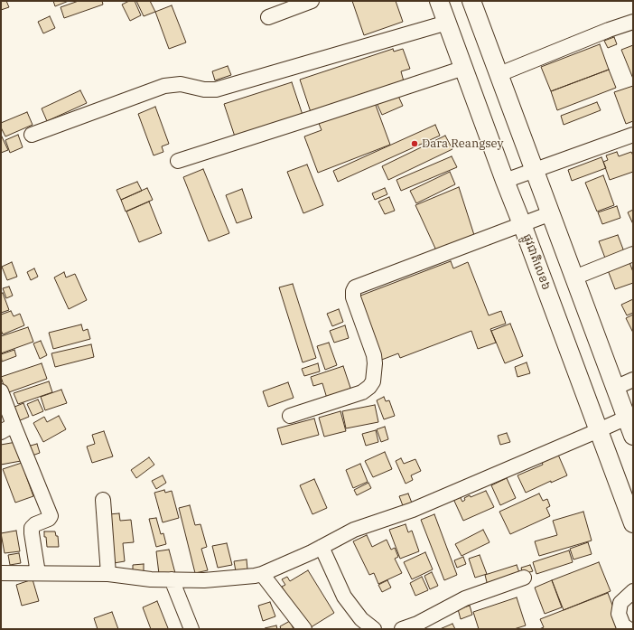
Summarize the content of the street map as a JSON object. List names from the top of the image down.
{
  "streets": {
    "main road": ["ផ្លូវជាតិលេខ៦"]
  },
  "places": ["Dara Reangsey"]
}
